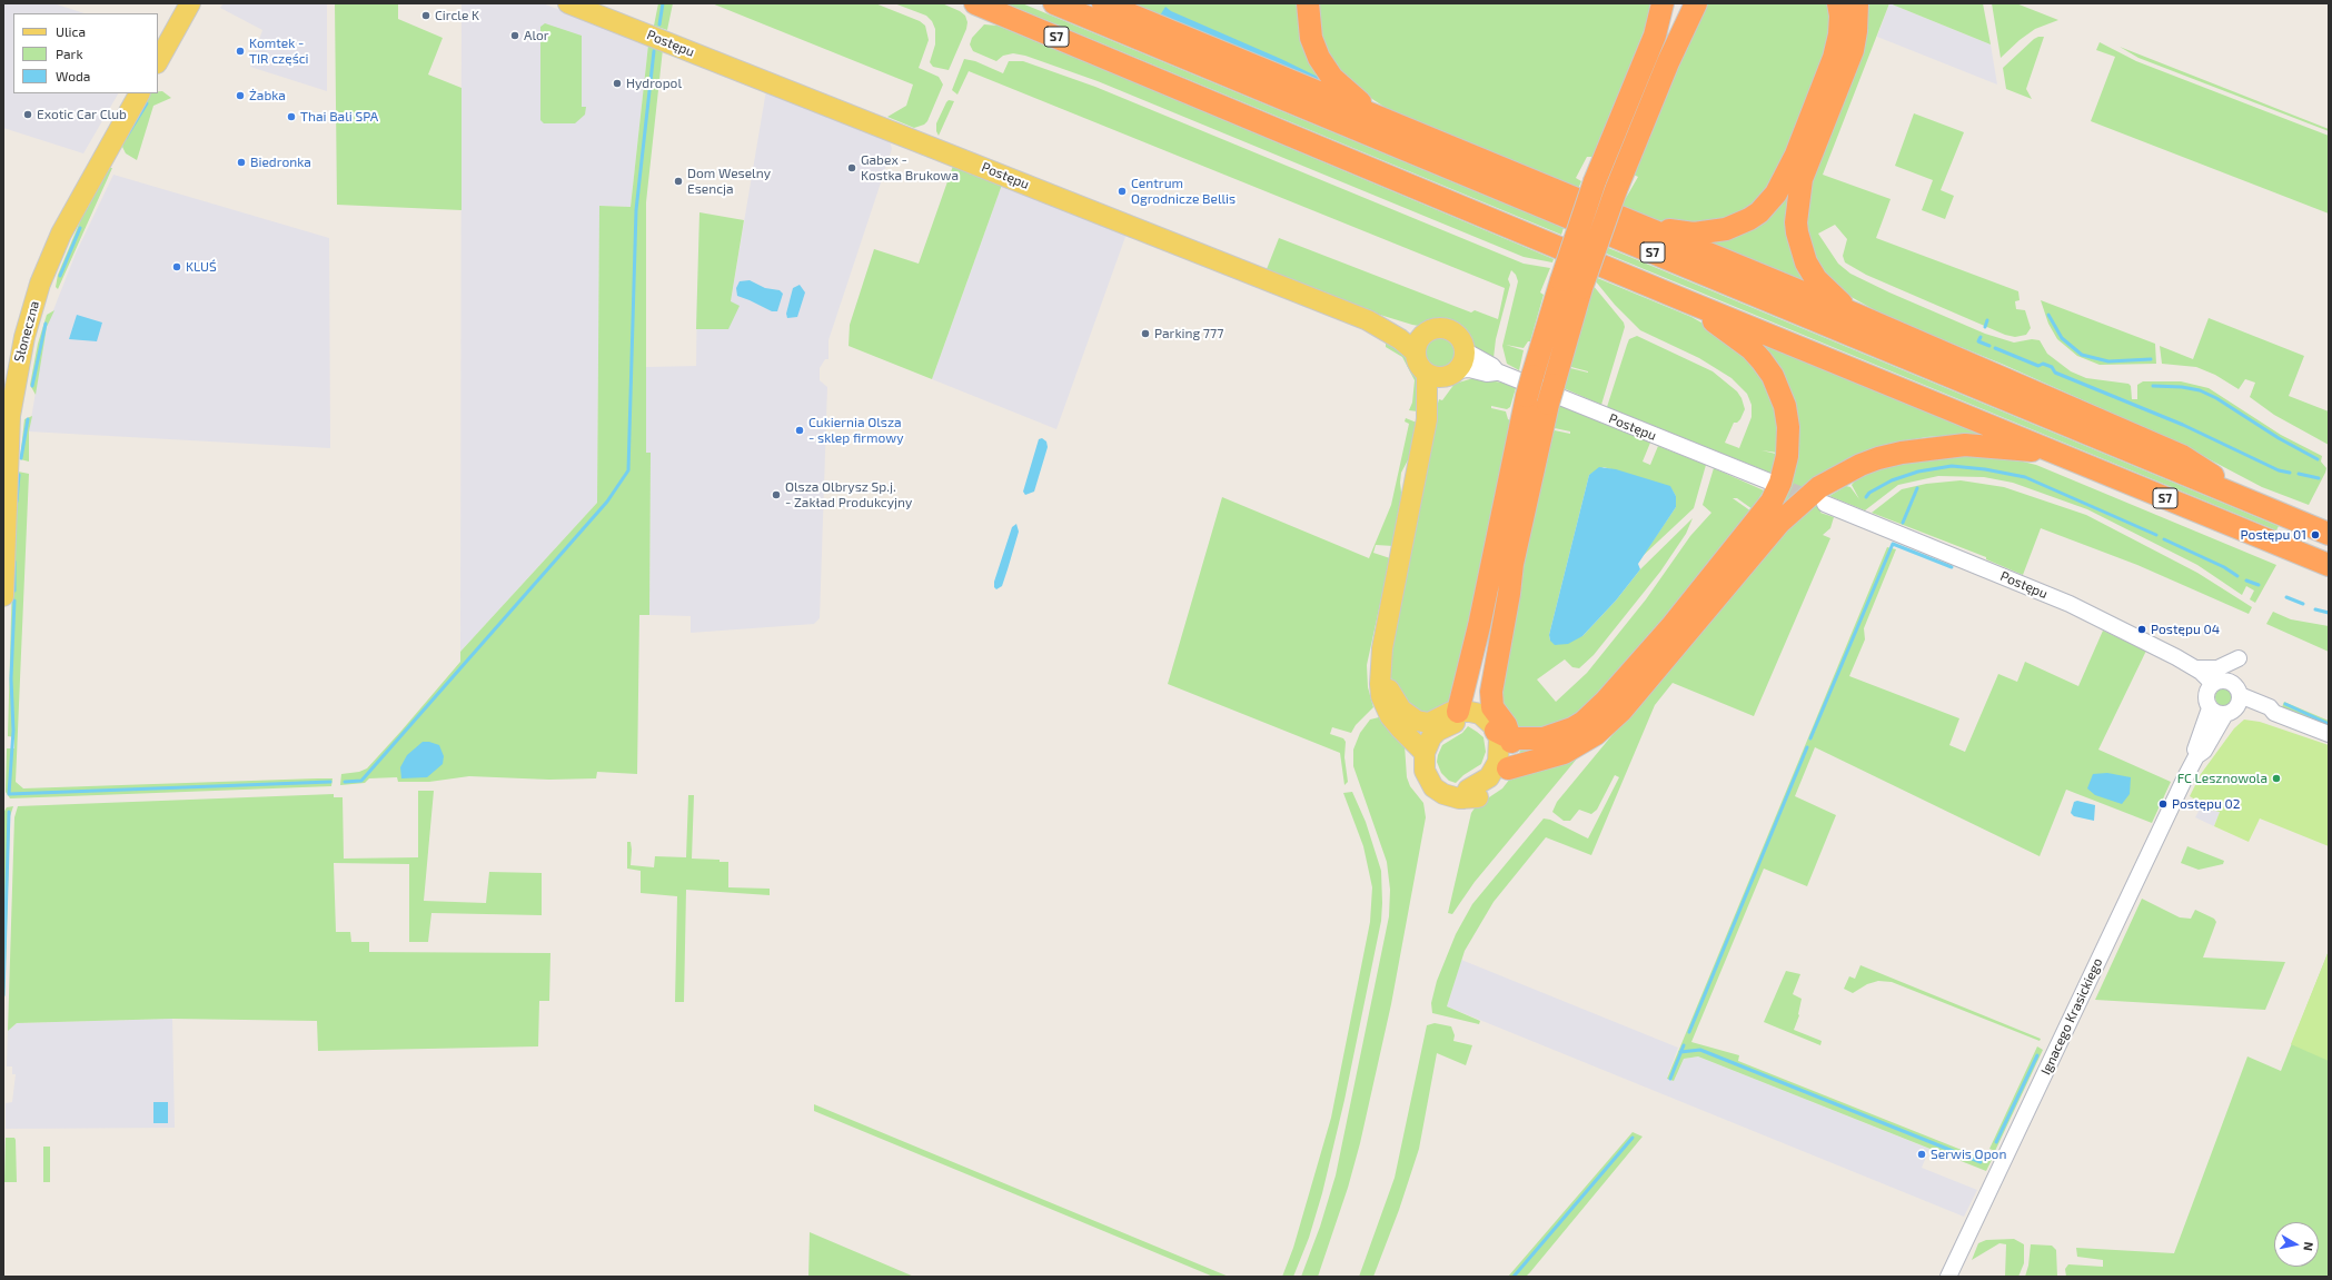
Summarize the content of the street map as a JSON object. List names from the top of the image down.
{
  "streets": {
    "highway": ["S7"],
    "main road": ["Postępu", "Słoneczna"],
    "street": ["Ignacego Krasickiego"]
  },
  "crossings": [
    ["Postępu", "Ignacego Krasickiego"]
  ],
  "places": [
    "Circle K",
    "Alor",
    "Komtek - TIR części",
    "Hydropol",
    "Żabka",
    "Exotic Car Club",
    "Thai Bali SPA",
    "Biedronka",
    "Gabex - Kostka Brukowa",
    "Dom Weselny Esencja",
    "Centrum Ogrodnicze Bellis",
    "KLUŚ",
    "Parking 777",
    "Cukiernia Olsza - sklep firmowy",
    "Olsza Olbrysz Sp.j. - Zakład Produkcyjny",
    "Postępu 01",
    "Postępu 04",
    "FC Lesznowola",
    "Postępu 02",
    "Serwis Opon"
  ],
  "legend": ["Ulica", "Park", "Woda"],
  "north": "right"
}
